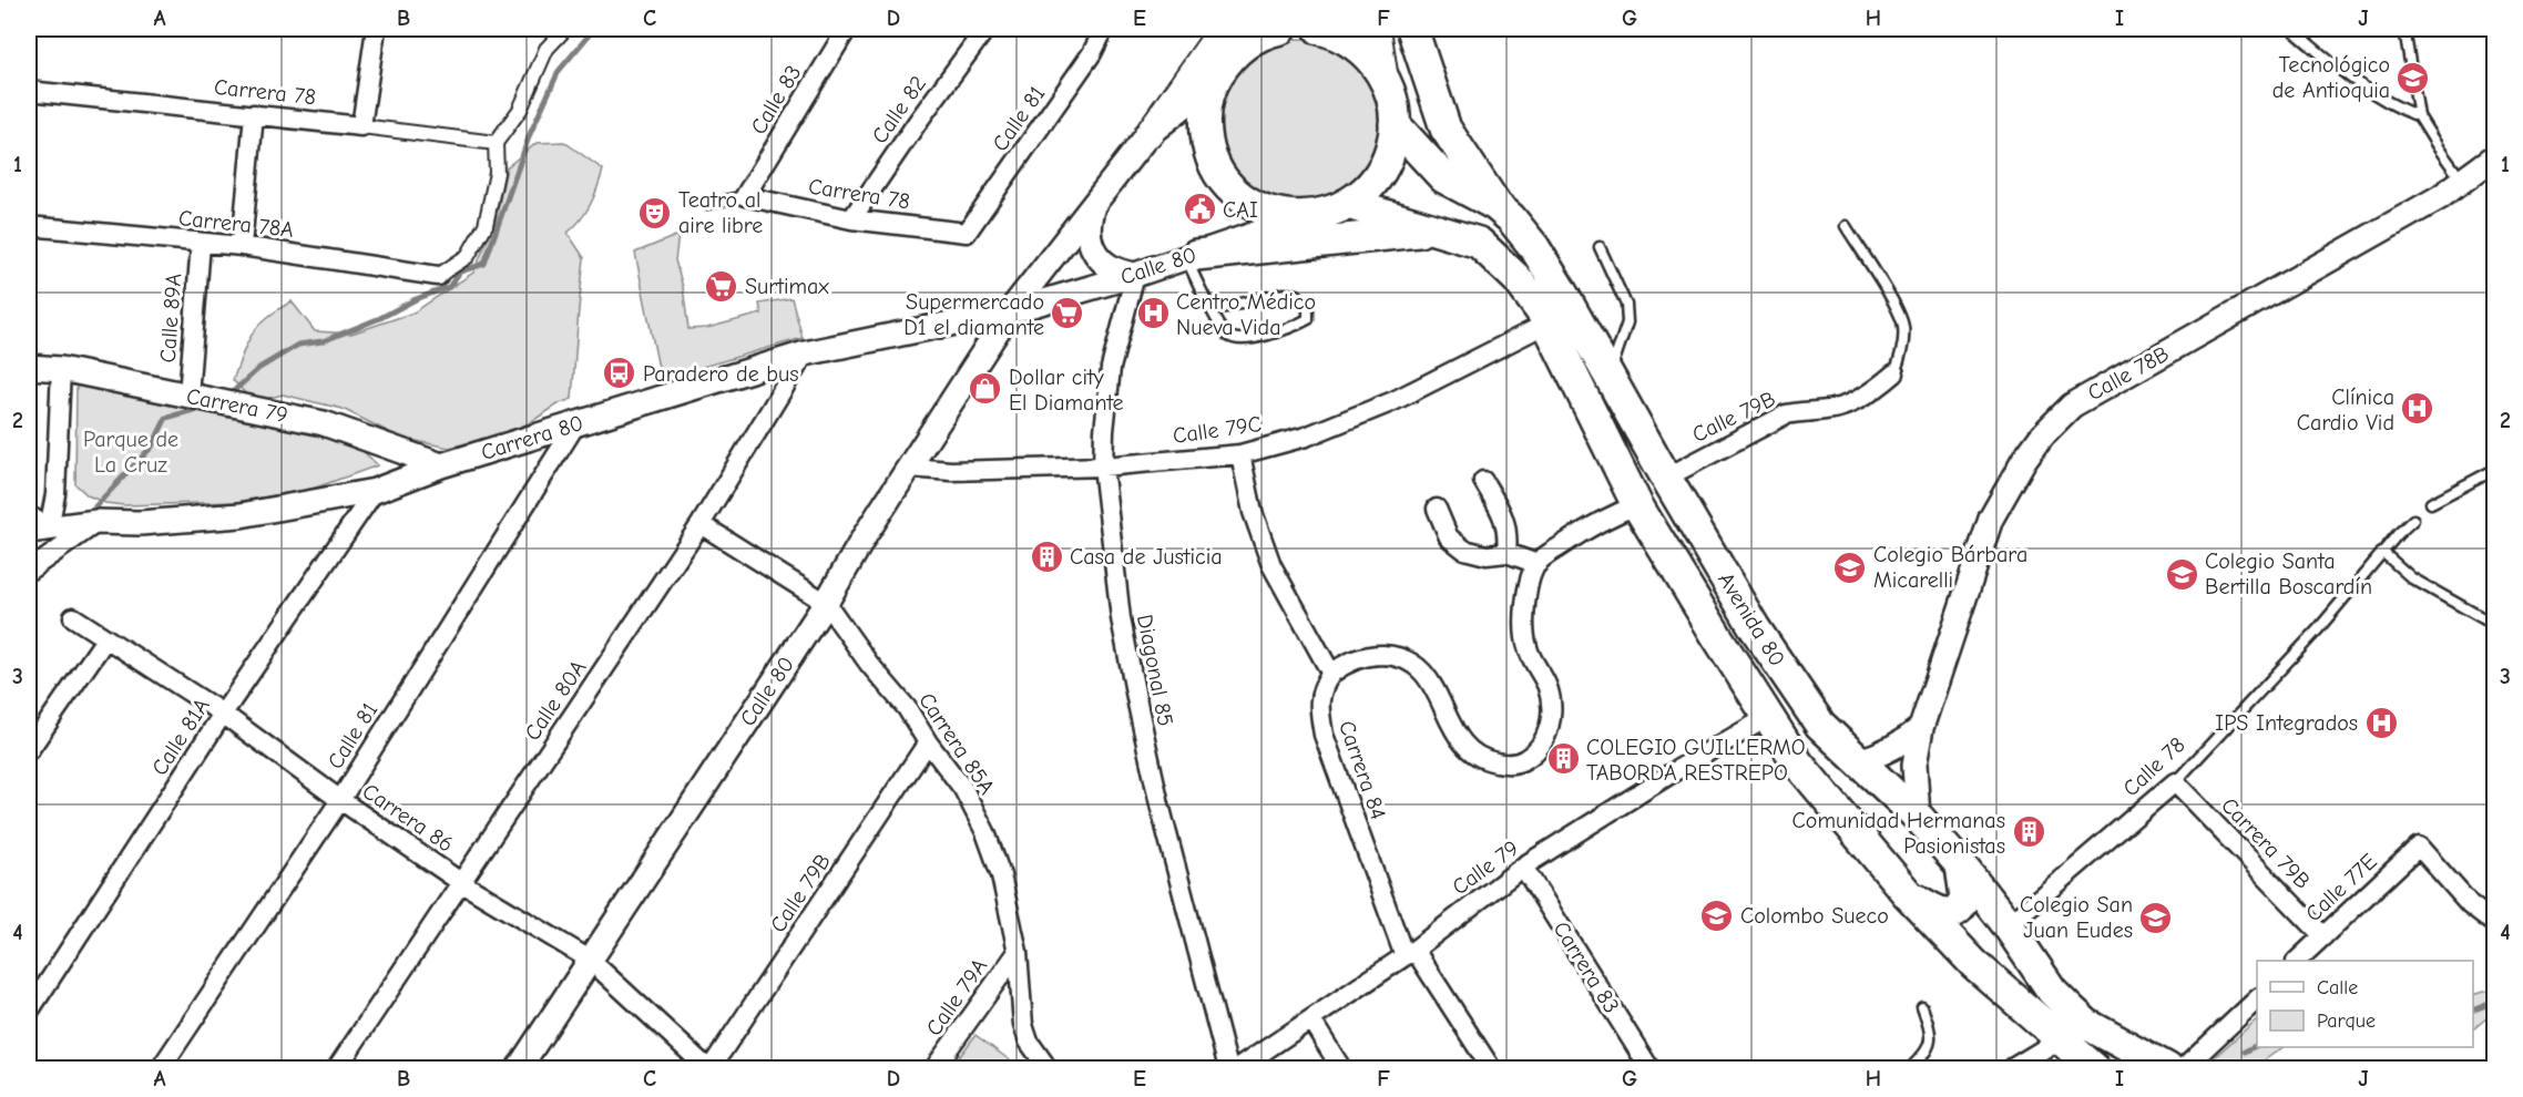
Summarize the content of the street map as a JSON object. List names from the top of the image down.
{
  "streets": {
    "main road": ["Avenida 80"],
    "street": [
      "Carrera 78",
      "Calle 83",
      "Calle 82",
      "Calle 81",
      "Carrera 78A",
      "Calle 80",
      "Calle 89A",
      "Calle 78B",
      "Carrera 79",
      "Calle 79B",
      "Calle 79C",
      "Carrera 80",
      "Diagonal 85",
      "Calle 80A",
      "Calle 81A",
      "Carrera 85A",
      "Calle 78",
      "Carrera 84",
      "Carrera 86",
      "Carrera 79B",
      "Calle 79",
      "Calle 77E",
      "Carrera 83",
      "Calle 79A"
    ]
  },
  "crossings": [
    ["Carrera 78", "Calle 83"],
    ["Carrera 78", "Calle 82"],
    ["Carrera 78", "Calle 81"],
    ["Calle 81", "Carrera 80"],
    ["Calle 81", "Carrera 86"],
    ["Carrera 78A", "Calle 89A"],
    ["Calle 80", "Calle 79C"],
    ["Calle 80", "Carrera 80"],
    ["Calle 80", "Diagonal 85"],
    ["Calle 80", "Carrera 85A"],
    ["Calle 80", "Carrera 86"],
    ["Calle 89A", "Carrera 79"],
    ["Calle 78B", "Avenida 80"],
    ["Carrera 79", "Carrera 80"],
    ["Calle 79B", "Avenida 80"],
    ["Calle 79B", "Carrera 85A"],
    ["Calle 79B", "Carrera 86"],
    ["Calle 79C", "Avenida 80"],
    ["Calle 79C", "Diagonal 85"],
    ["Carrera 80", "Calle 80A"],
    ["Carrera 80", "Calle 81A"],
    ["Avenida 80", "Calle 78"],
    ["Avenida 80", "Calle 79"],
    ["Calle 80A", "Carrera 85A"],
    ["Calle 80A", "Carrera 86"],
    ["Calle 81A", "Carrera 86"],
    ["Carrera 85A", "Calle 79A"],
    ["Calle 78", "Carrera 79B"],
    ["Carrera 84", "Calle 79"],
    ["Carrera 79B", "Calle 77E"],
    ["Calle 79", "Carrera 83"]
  ],
  "parks": ["Parque de La Cruz"],
  "places": {
    "school or university": [
      "Tecnológico de Antioquia",
      "Colegio Bárbara Micarelli",
      "Colegio Santa Bertilla Boscardín",
      "Colombo Sueco",
      "Colegio San Juan Eudes"
    ],
    "public building": ["CAI"],
    "theatre": ["Teatro al aire libre"],
    "supermarket": ["Surtimax", "Supermercado D1 el diamante"],
    "hospital": ["Centro Médico Nueva Vida", "Clínica Cardio Vid", "IPS Integrados"],
    "bus stop": ["Paradero de bus"],
    "shop": ["Dollar city El Diamante"],
    "building": ["Casa de Justicia", "COLEGIO GUILLERMO TABORDA RESTREPO", "Comunidad Hermanas Pasionistas"]
  },
  "legend": ["Calle", "Parque"],
  "grid": {
    "columns": [
      "A",
      "B",
      "C",
      "D",
      "E",
      "F",
      "G",
      "H",
      "I",
      "J"
    ],
    "rows": [
      "1",
      "2",
      "3",
      "4"
    ]
  }
}
